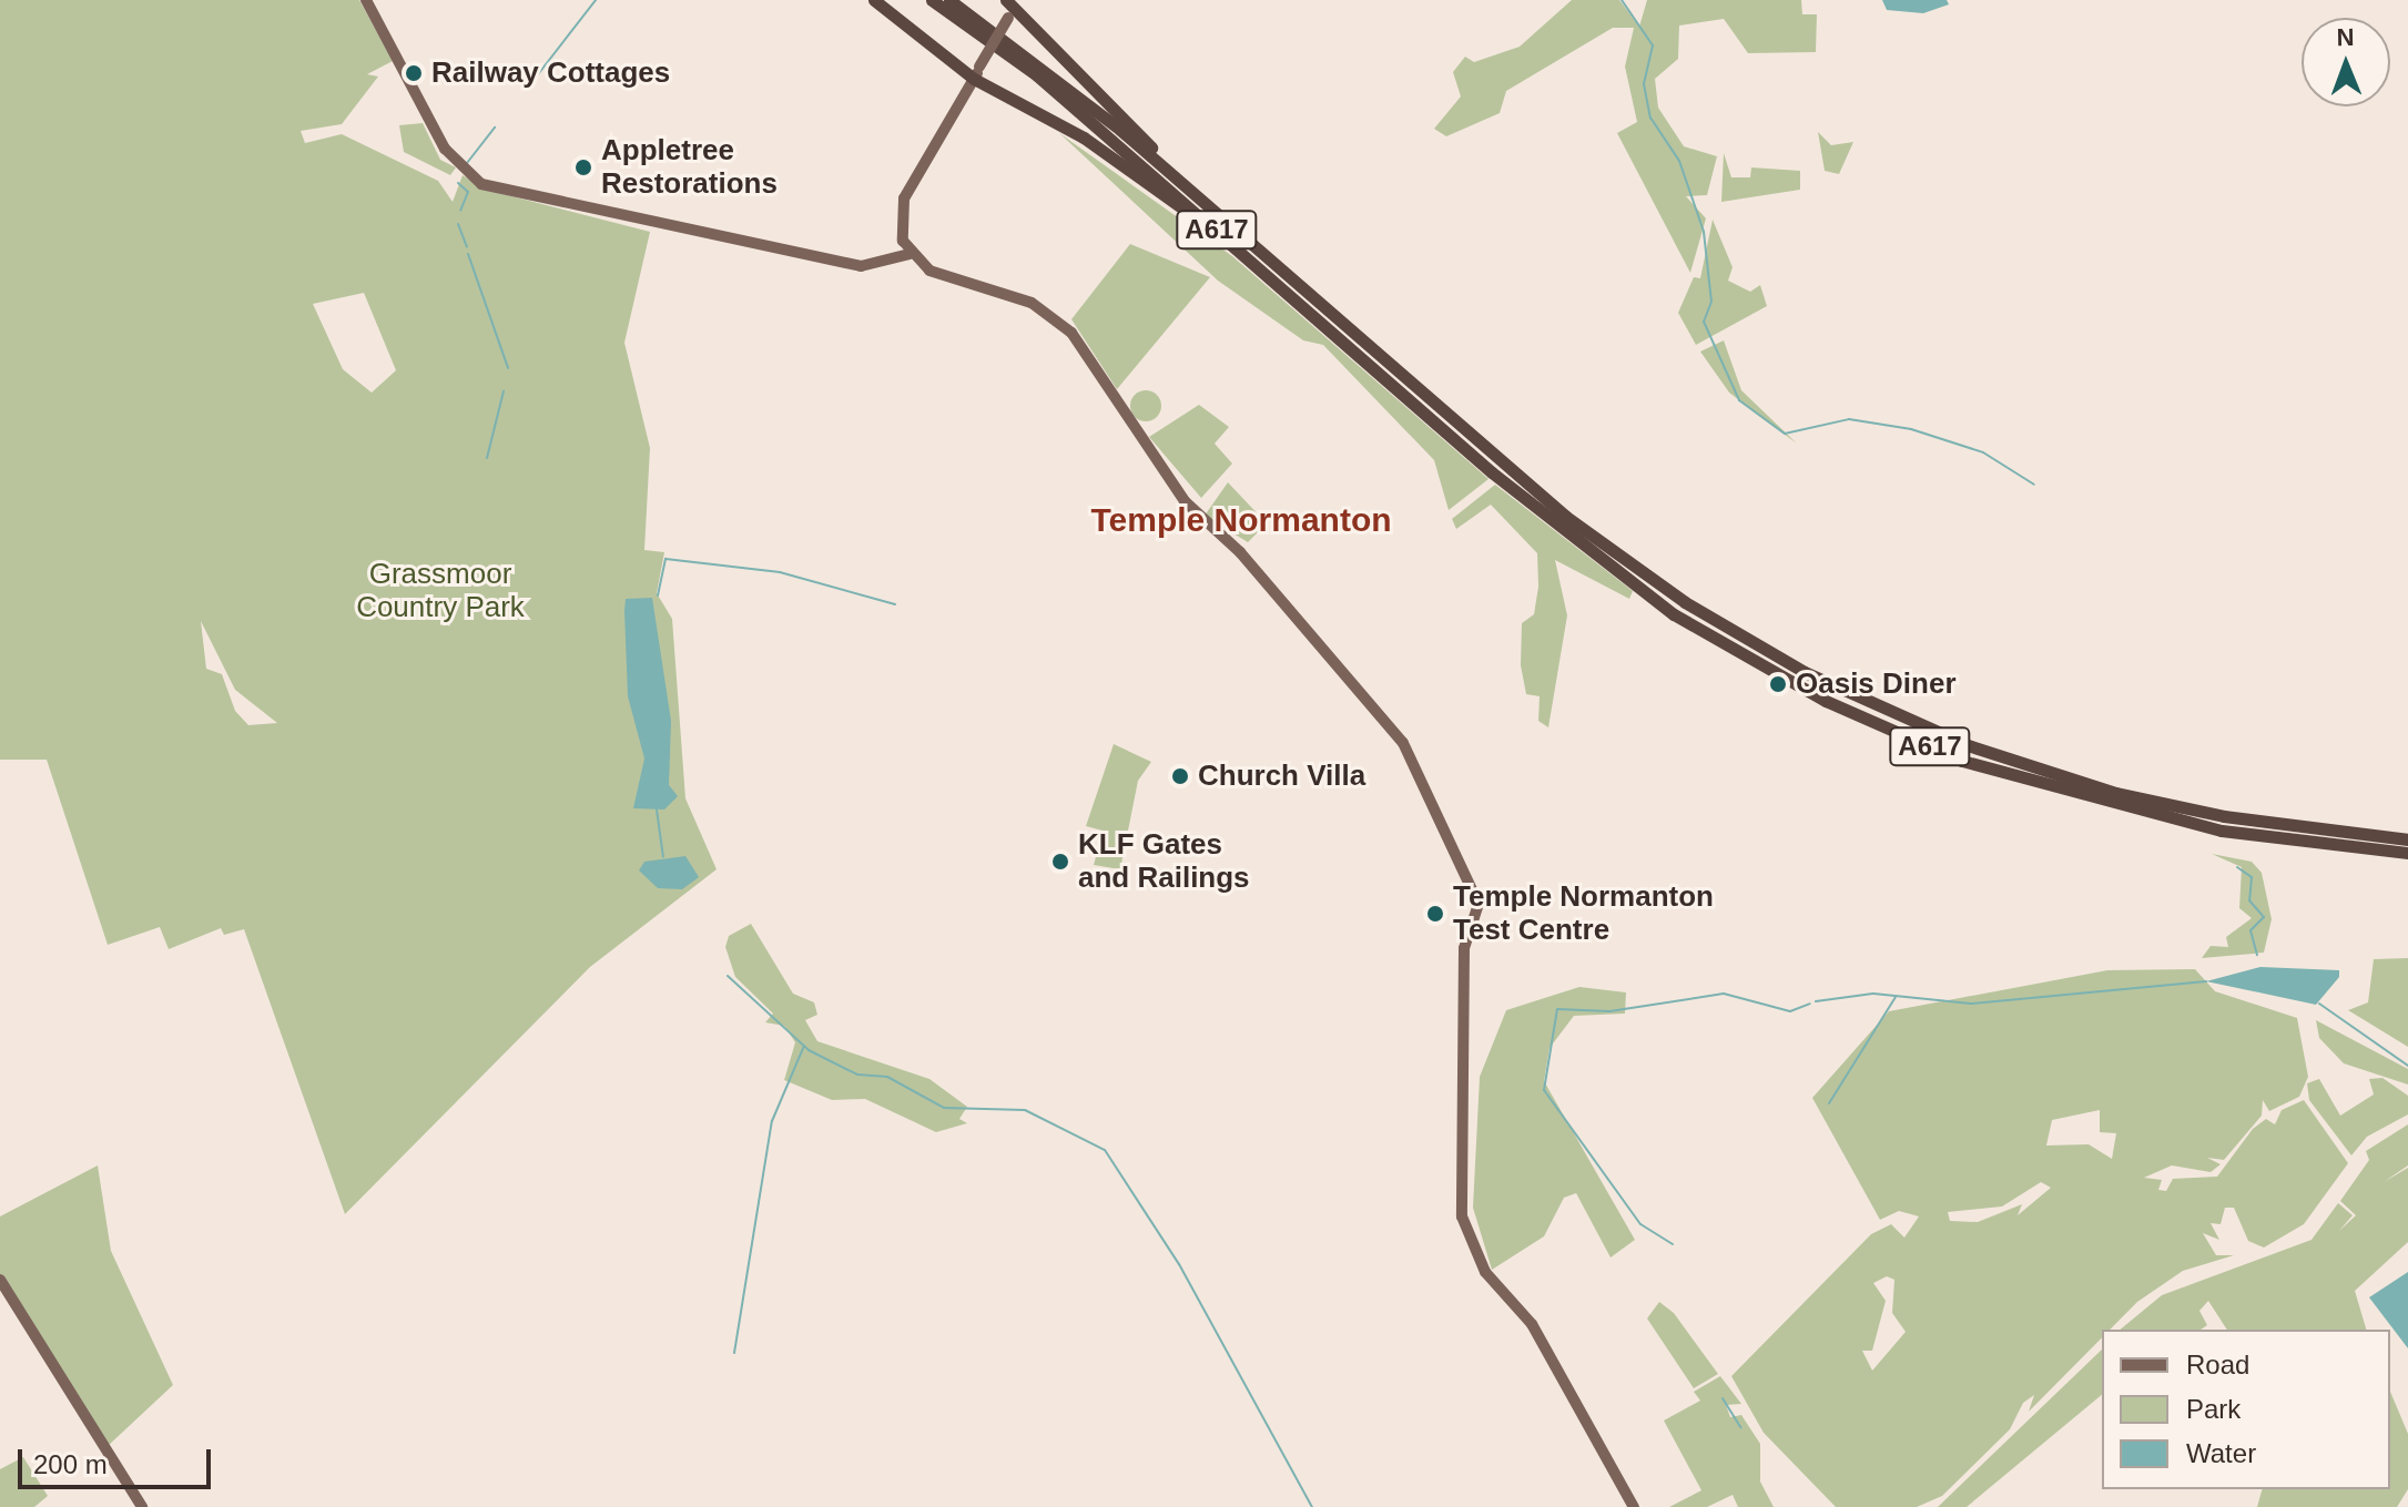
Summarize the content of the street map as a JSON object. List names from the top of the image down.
{
  "streets": {
    "highway": ["A617"]
  },
  "districts": ["Temple Normanton"],
  "parks": ["Grassmoor Country Park"],
  "places": [
    "Railway Cottages",
    "Appletree Restorations",
    "Oasis Diner",
    "Church Villa",
    "KLF Gates and Railings",
    "Temple Normanton Test Centre"
  ],
  "legend": ["Road", "Park", "Water"],
  "scale_bar": "200 m",
  "north": "top"
}
